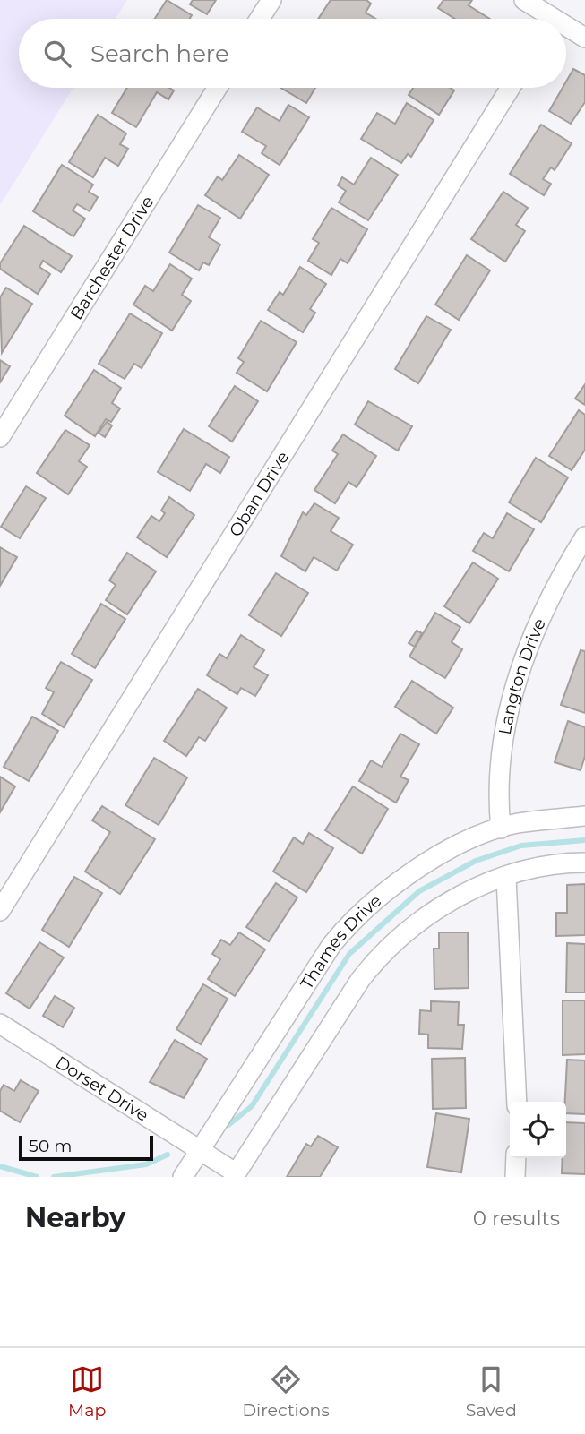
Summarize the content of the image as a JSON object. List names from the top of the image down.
{
  "streets": {
    "street": [
      "Barchester Drive",
      "Oban Drive",
      "Langton Drive",
      "Thames Drive",
      "Dorset Drive"
    ]
  },
  "crossings": [
    ["Langton Drive", "Thames Drive"],
    ["Thames Drive", "Dorset Drive"]
  ],
  "scale_bar": "50 m",
  "page": {
    "search": "Search here",
    "scale": "50 m",
    "heading": ["Nearby", "0 results"],
    "nav": ["Map", "Directions", "Saved"]
  }
}
